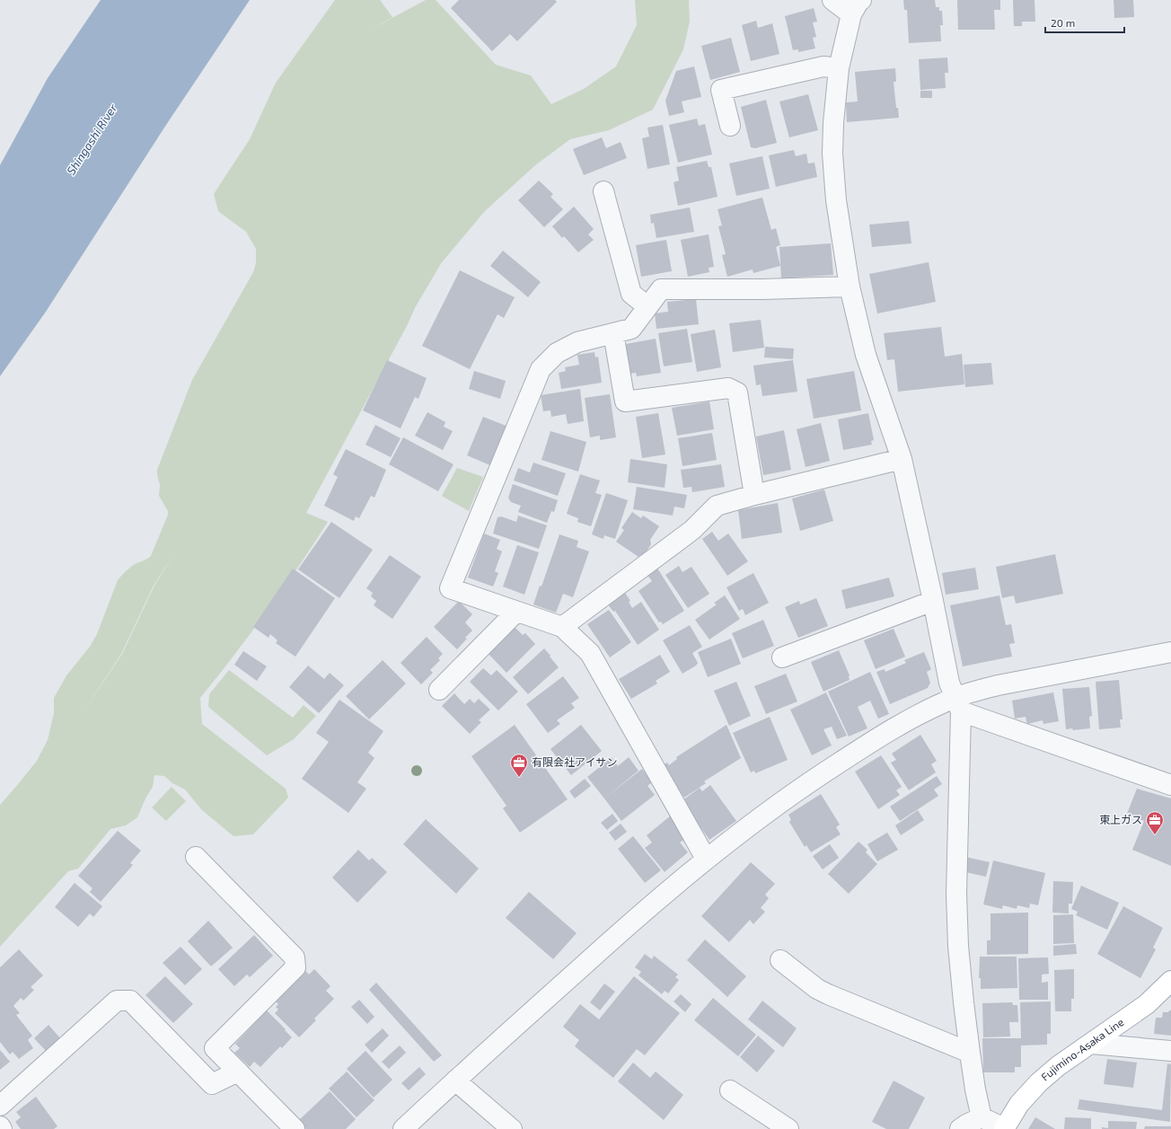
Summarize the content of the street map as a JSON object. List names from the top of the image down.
{
  "streets": {
    "main road": ["Fujimino-Asaka Line"]
  },
  "water": ["Shingashi River"],
  "places": {
    "office": ["有限会社アイサン", "東上ガス"]
  },
  "scale_bar": "20 m"
}
